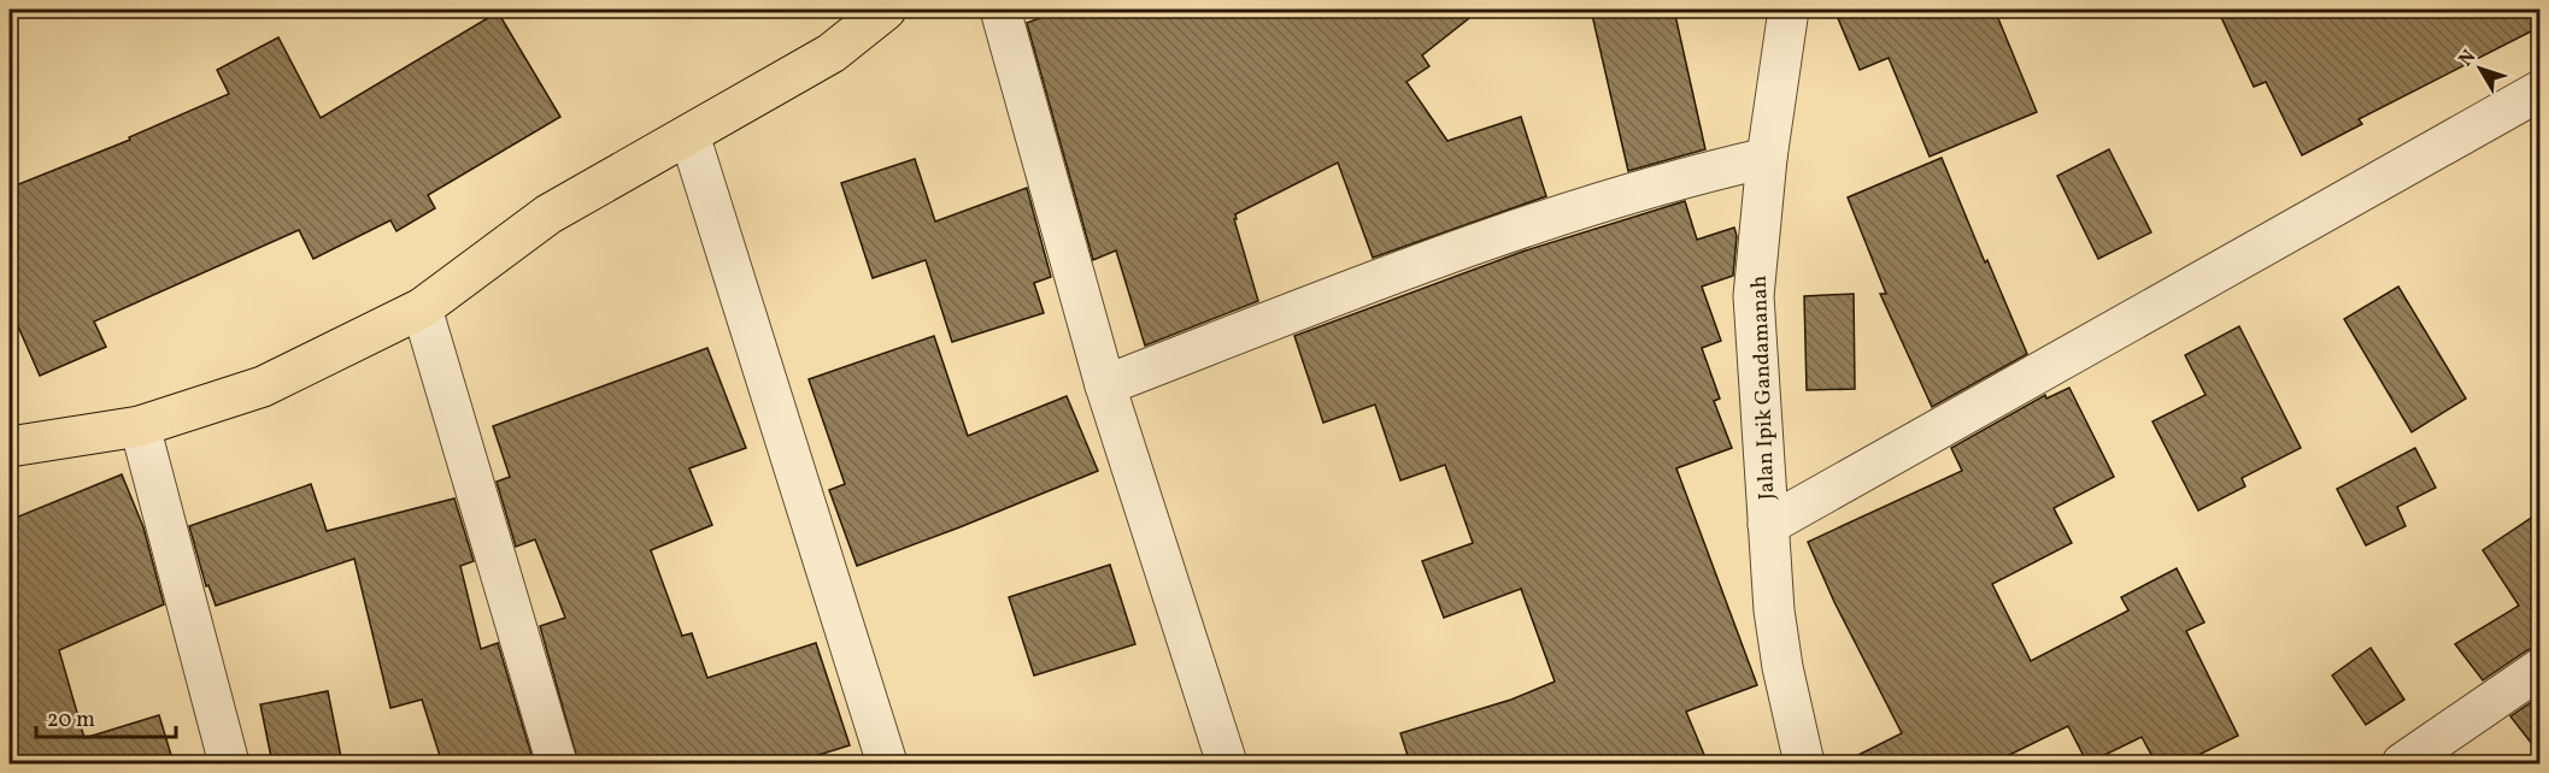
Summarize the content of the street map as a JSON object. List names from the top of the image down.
{
  "streets": {
    "street": ["Jalan Ipik Gandamanah"]
  },
  "scale_bar": "20 m",
  "north": "top left"
}
